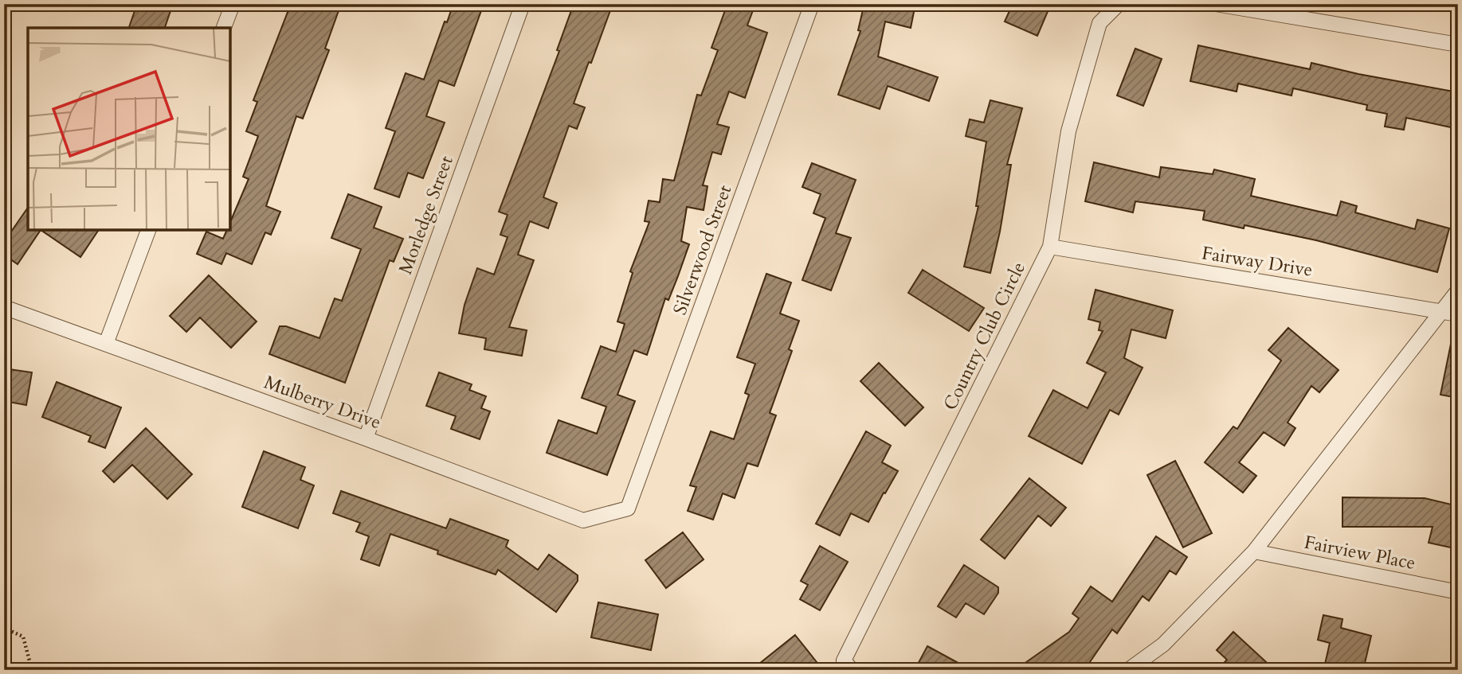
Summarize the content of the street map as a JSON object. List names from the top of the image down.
{
  "streets": {
    "street": [
      "Morledge Street",
      "Silverwood Street",
      "Fairway Drive",
      "Country Club Circle",
      "Mulberry Drive",
      "Fairview Place"
    ]
  },
  "crossings": [
    ["Morledge Street", "Mulberry Drive"],
    ["Silverwood Street", "Mulberry Drive"],
    ["Fairway Drive", "Country Club Circle"]
  ]
}
